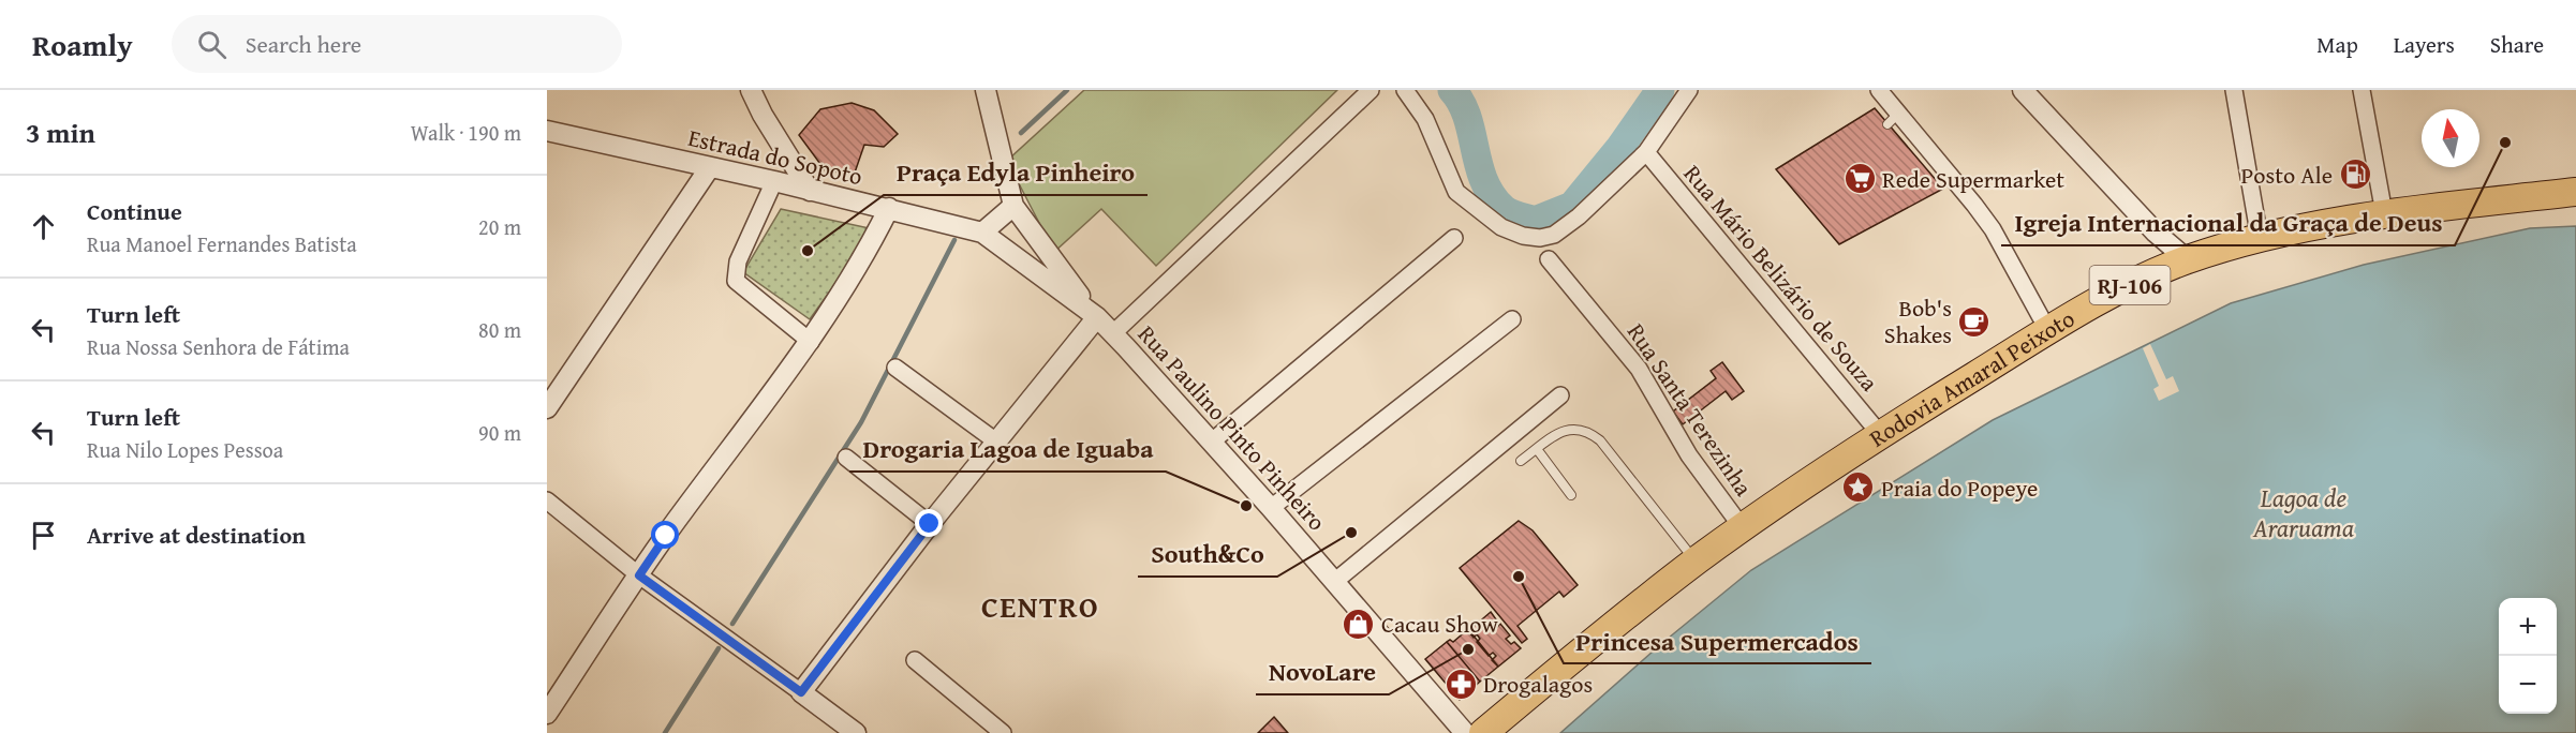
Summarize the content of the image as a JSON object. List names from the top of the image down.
{
  "streets": {
    "highway": ["RJ-106", "Rodovia Amaral Peixoto"],
    "street": [
      "Estrada do Sopoto",
      "Rua Mário Belizário de Souza",
      "Rua Santa Terezinha",
      "Rua Paulino Pinto Pinheiro"
    ]
  },
  "crossings": [
    ["Estrada do Sopoto", "Rua Paulino Pinto Pinheiro"],
    ["Rua Mário Belizário de Souza", "Rodovia Amaral Peixoto"],
    ["Rodovia Amaral Peixoto", "Rua Santa Terezinha"]
  ],
  "districts": ["CENTRO"],
  "water": ["Lagoa de Araruama"],
  "places": {
    "other": [
      "Igreja Internacional da Graça de Deus",
      "Praça Edyla Pinheiro",
      "Drogaria Lagoa de Iguaba",
      "South&Co",
      "Princesa Supermercados",
      "NovoLare"
    ],
    "fuel station": ["Posto Ale"],
    "supermarket": ["Rede Supermarket"],
    "cafe": ["Bob's Shakes"],
    "place": ["Praia do Popeye"],
    "shop": ["Cacau Show"],
    "pharmacy": ["Drogalagos"]
  },
  "north": "top",
  "page": {
    "header": "Roamly",
    "search": "Search here",
    "nav": ["Map", "Layers", "Share"],
    "heading": ["3 min", "Walk · 190 m"],
    "list": [
      ["Continue", "Rua Manoel Fernandes Batista", "20 m"],
      ["Turn left", "Rua Nossa Senhora de Fátima", "80 m"],
      ["Turn left", "Rua Nilo Lopes Pessoa", "90 m"],
      "Arrive at destination"
    ],
    "map_buttons": ["+", "−"]
  }
}
